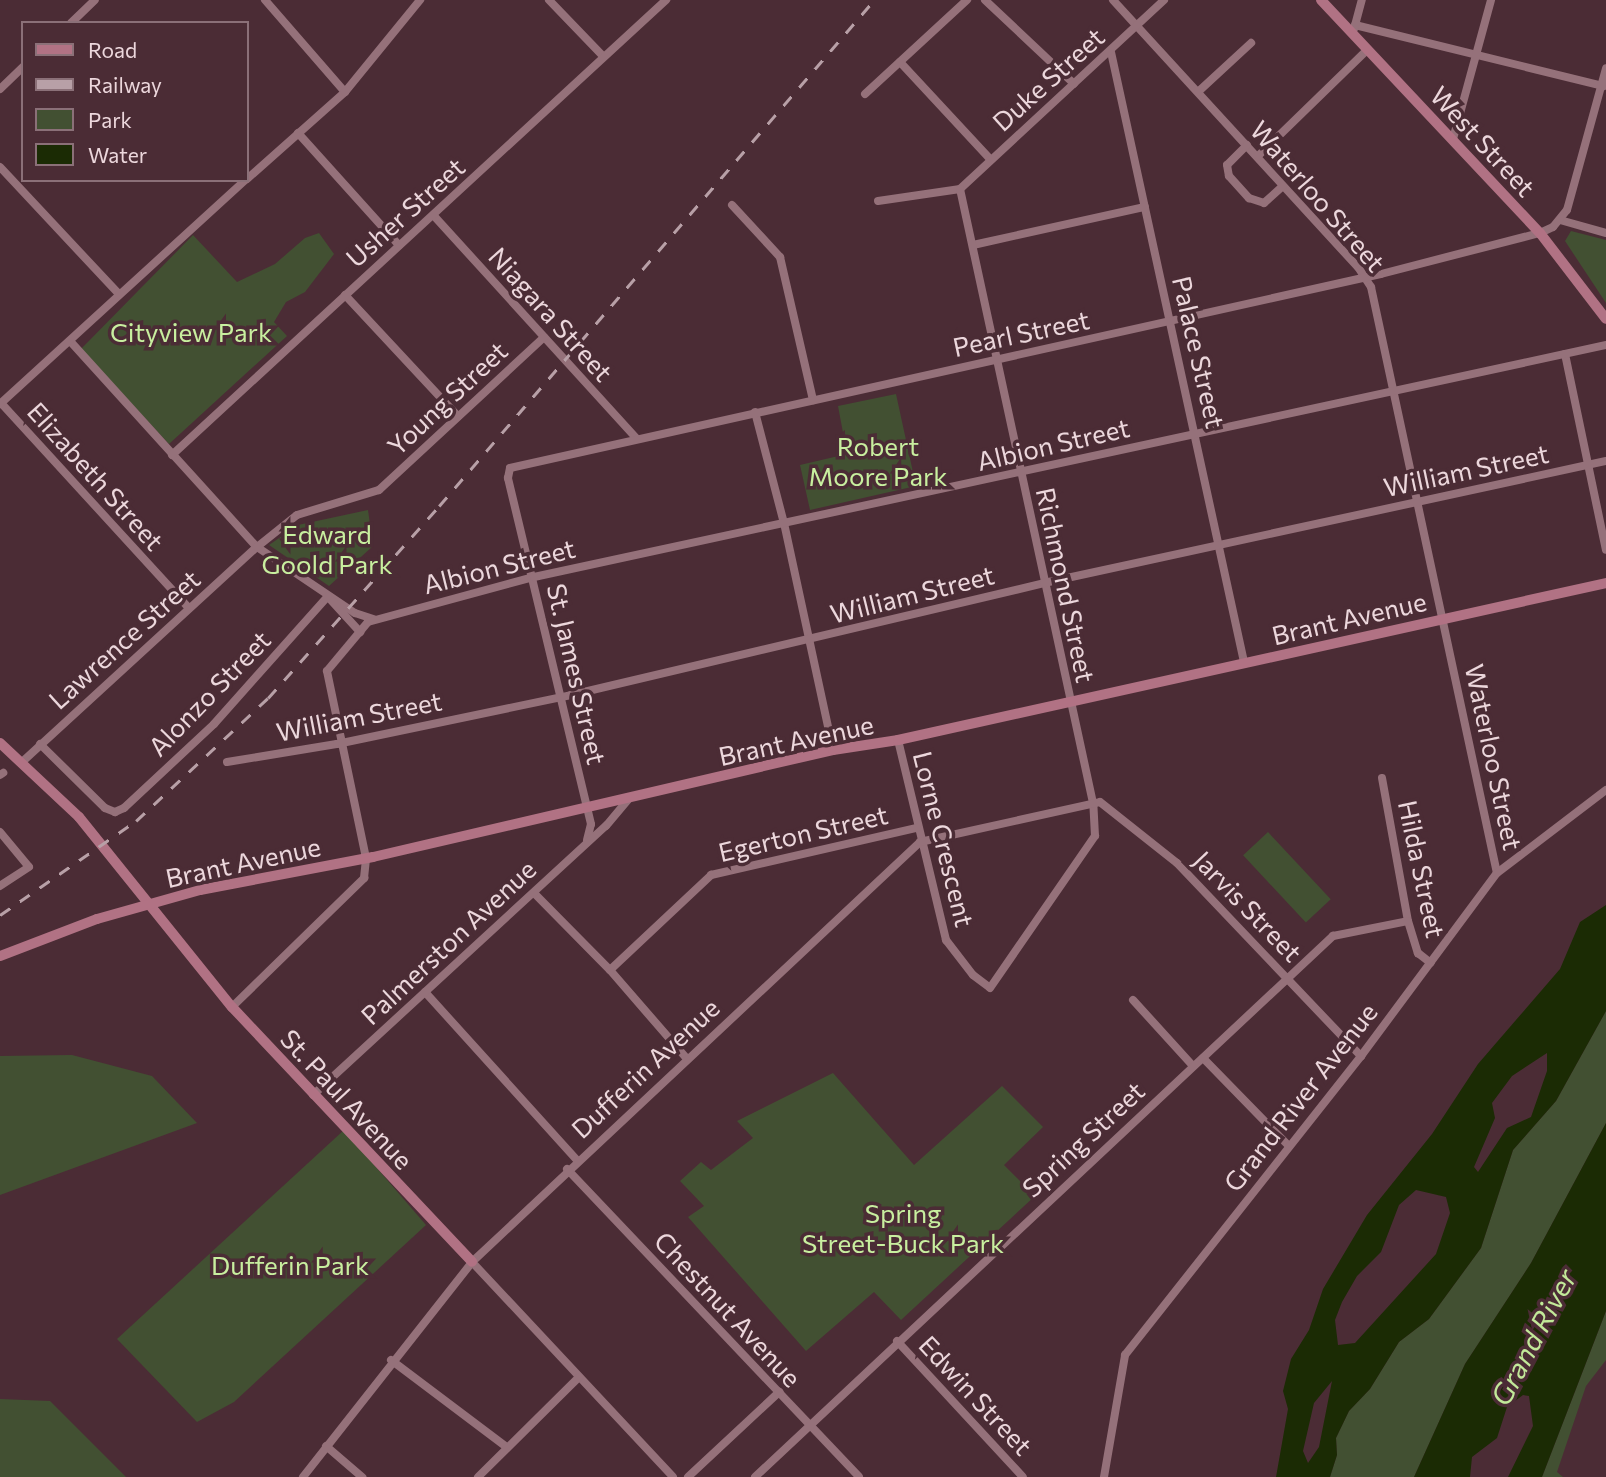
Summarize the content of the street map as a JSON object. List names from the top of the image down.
{
  "streets": {
    "main road": ["West Street", "Brant Avenue", "St. Paul Avenue"],
    "street": [
      "Duke Street",
      "Waterloo Street",
      "Usher Street",
      "Niagara Street",
      "Pearl Street",
      "Palace Street",
      "Young Street",
      "Albion Street",
      "William Street",
      "Elizabeth Street",
      "Richmond Street",
      "Lawrence Street",
      "St. James Street",
      "Alonzo Street",
      "Egerton Street",
      "Lorne Crescent",
      "Hilda Street",
      "Jarvis Street",
      "Palmerston Avenue",
      "Dufferin Avenue",
      "Grand River Avenue",
      "Spring Street",
      "Chestnut Avenue",
      "Edwin Street"
    ]
  },
  "crossings": [
    ["Duke Street", "Waterloo Street"],
    ["Duke Street", "Palace Street"],
    ["Duke Street", "Richmond Street"],
    ["West Street", "Pearl Street"],
    ["Waterloo Street", "Pearl Street"],
    ["Waterloo Street", "Albion Street"],
    ["Waterloo Street", "William Street"],
    ["Waterloo Street", "Brant Avenue"],
    ["Waterloo Street", "Grand River Avenue"],
    ["Usher Street", "Niagara Street"],
    ["Niagara Street", "Pearl Street"],
    ["Niagara Street", "Young Street"],
    ["Pearl Street", "Palace Street"],
    ["Pearl Street", "Richmond Street"],
    ["Pearl Street", "St. James Street"],
    ["Palace Street", "Albion Street"],
    ["Palace Street", "William Street"],
    ["Palace Street", "Brant Avenue"],
    ["Young Street", "Lawrence Street"],
    ["Albion Street", "William Street"],
    ["Albion Street", "Richmond Street"],
    ["Albion Street", "St. James Street"],
    ["William Street", "Richmond Street"],
    ["William Street", "St. James Street"],
    ["Elizabeth Street", "Lawrence Street"],
    ["Richmond Street", "Brant Avenue"],
    ["Richmond Street", "Lorne Crescent"],
    ["Brant Avenue", "St. James Street"],
    ["Brant Avenue", "Lorne Crescent"],
    ["Brant Avenue", "Palmerston Avenue"],
    ["Brant Avenue", "St. Paul Avenue"],
    ["Lawrence Street", "Alonzo Street"],
    ["Lawrence Street", "St. Paul Avenue"],
    ["Egerton Street", "Lorne Crescent"],
    ["Lorne Crescent", "Jarvis Street"],
    ["Lorne Crescent", "Dufferin Avenue"],
    ["Hilda Street", "Grand River Avenue"],
    ["Hilda Street", "Spring Street"],
    ["Jarvis Street", "Grand River Avenue"],
    ["Jarvis Street", "Spring Street"],
    ["Palmerston Avenue", "St. Paul Avenue"],
    ["Dufferin Avenue", "St. Paul Avenue"],
    ["Dufferin Avenue", "Chestnut Avenue"],
    ["Spring Street", "Chestnut Avenue"],
    ["Spring Street", "Edwin Street"]
  ],
  "water": ["Grand River"],
  "parks": [
    "Cityview Park",
    "Robert Moore Park",
    "Edward Goold Park",
    "Spring Street-Buck Park",
    "Dufferin Park"
  ],
  "legend": [
    "Road",
    "Railway",
    "Park",
    "Water"
  ]
}
